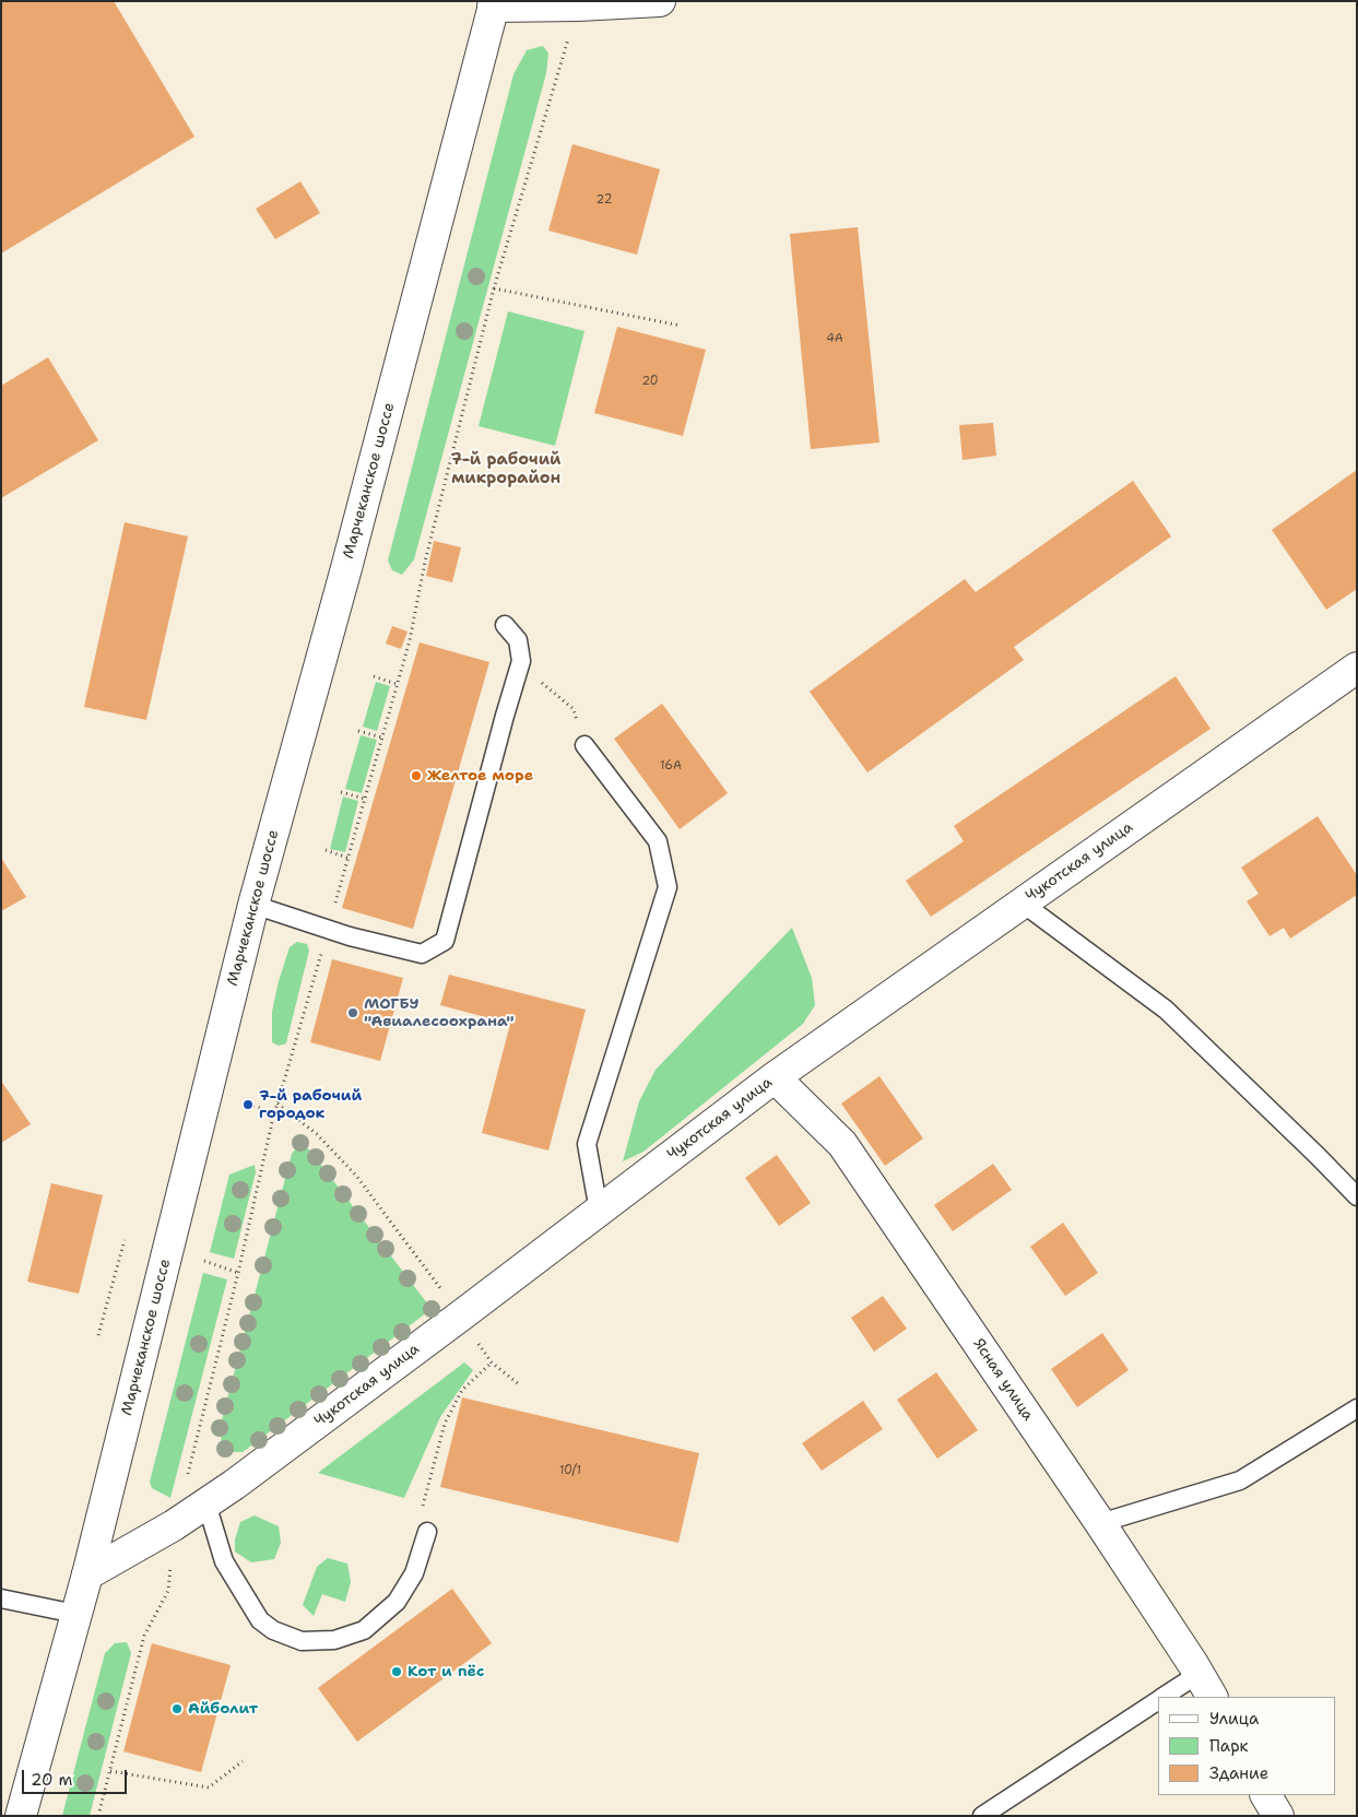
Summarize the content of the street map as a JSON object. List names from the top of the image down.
{
  "streets": {
    "street": ["Марчеканское шоссе", "Чукотская улица", "Ясная улица"]
  },
  "crossings": [
    ["Марчеканское шоссе", "Чукотская улица"],
    ["Чукотская улица", "Ясная улица"]
  ],
  "districts": ["7-й рабочий микрорайон"],
  "places": [
    "Желтое море",
    "МОГБУ \"Авиалесоохрана\"",
    "7-й рабочий городок",
    "Кот и пёс",
    "Айболит"
  ],
  "house_numbers": [
    "22",
    "4А",
    "20",
    "16А",
    "10/1"
  ],
  "legend": ["Улица", "Парк", "Здание"],
  "scale_bar": "20 m"
}
